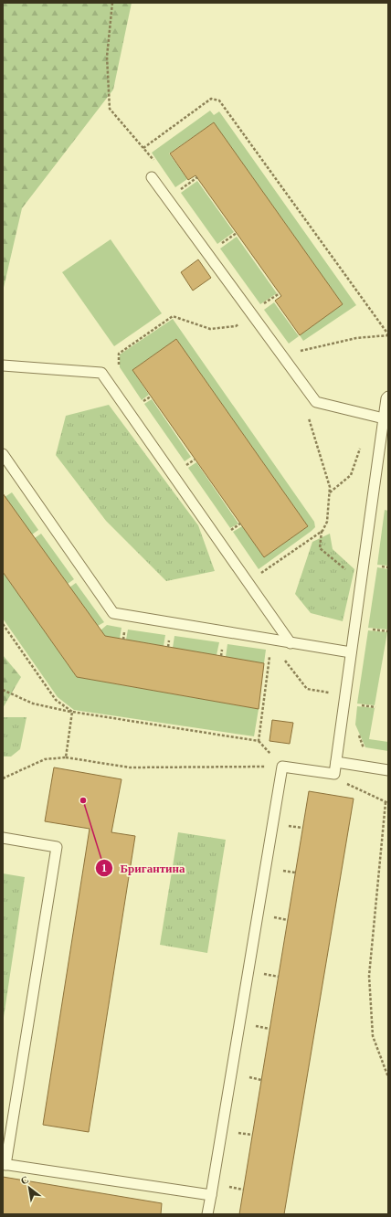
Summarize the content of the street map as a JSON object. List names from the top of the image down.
{
  "places": ["Бригантина"],
  "north": "top left"
}
